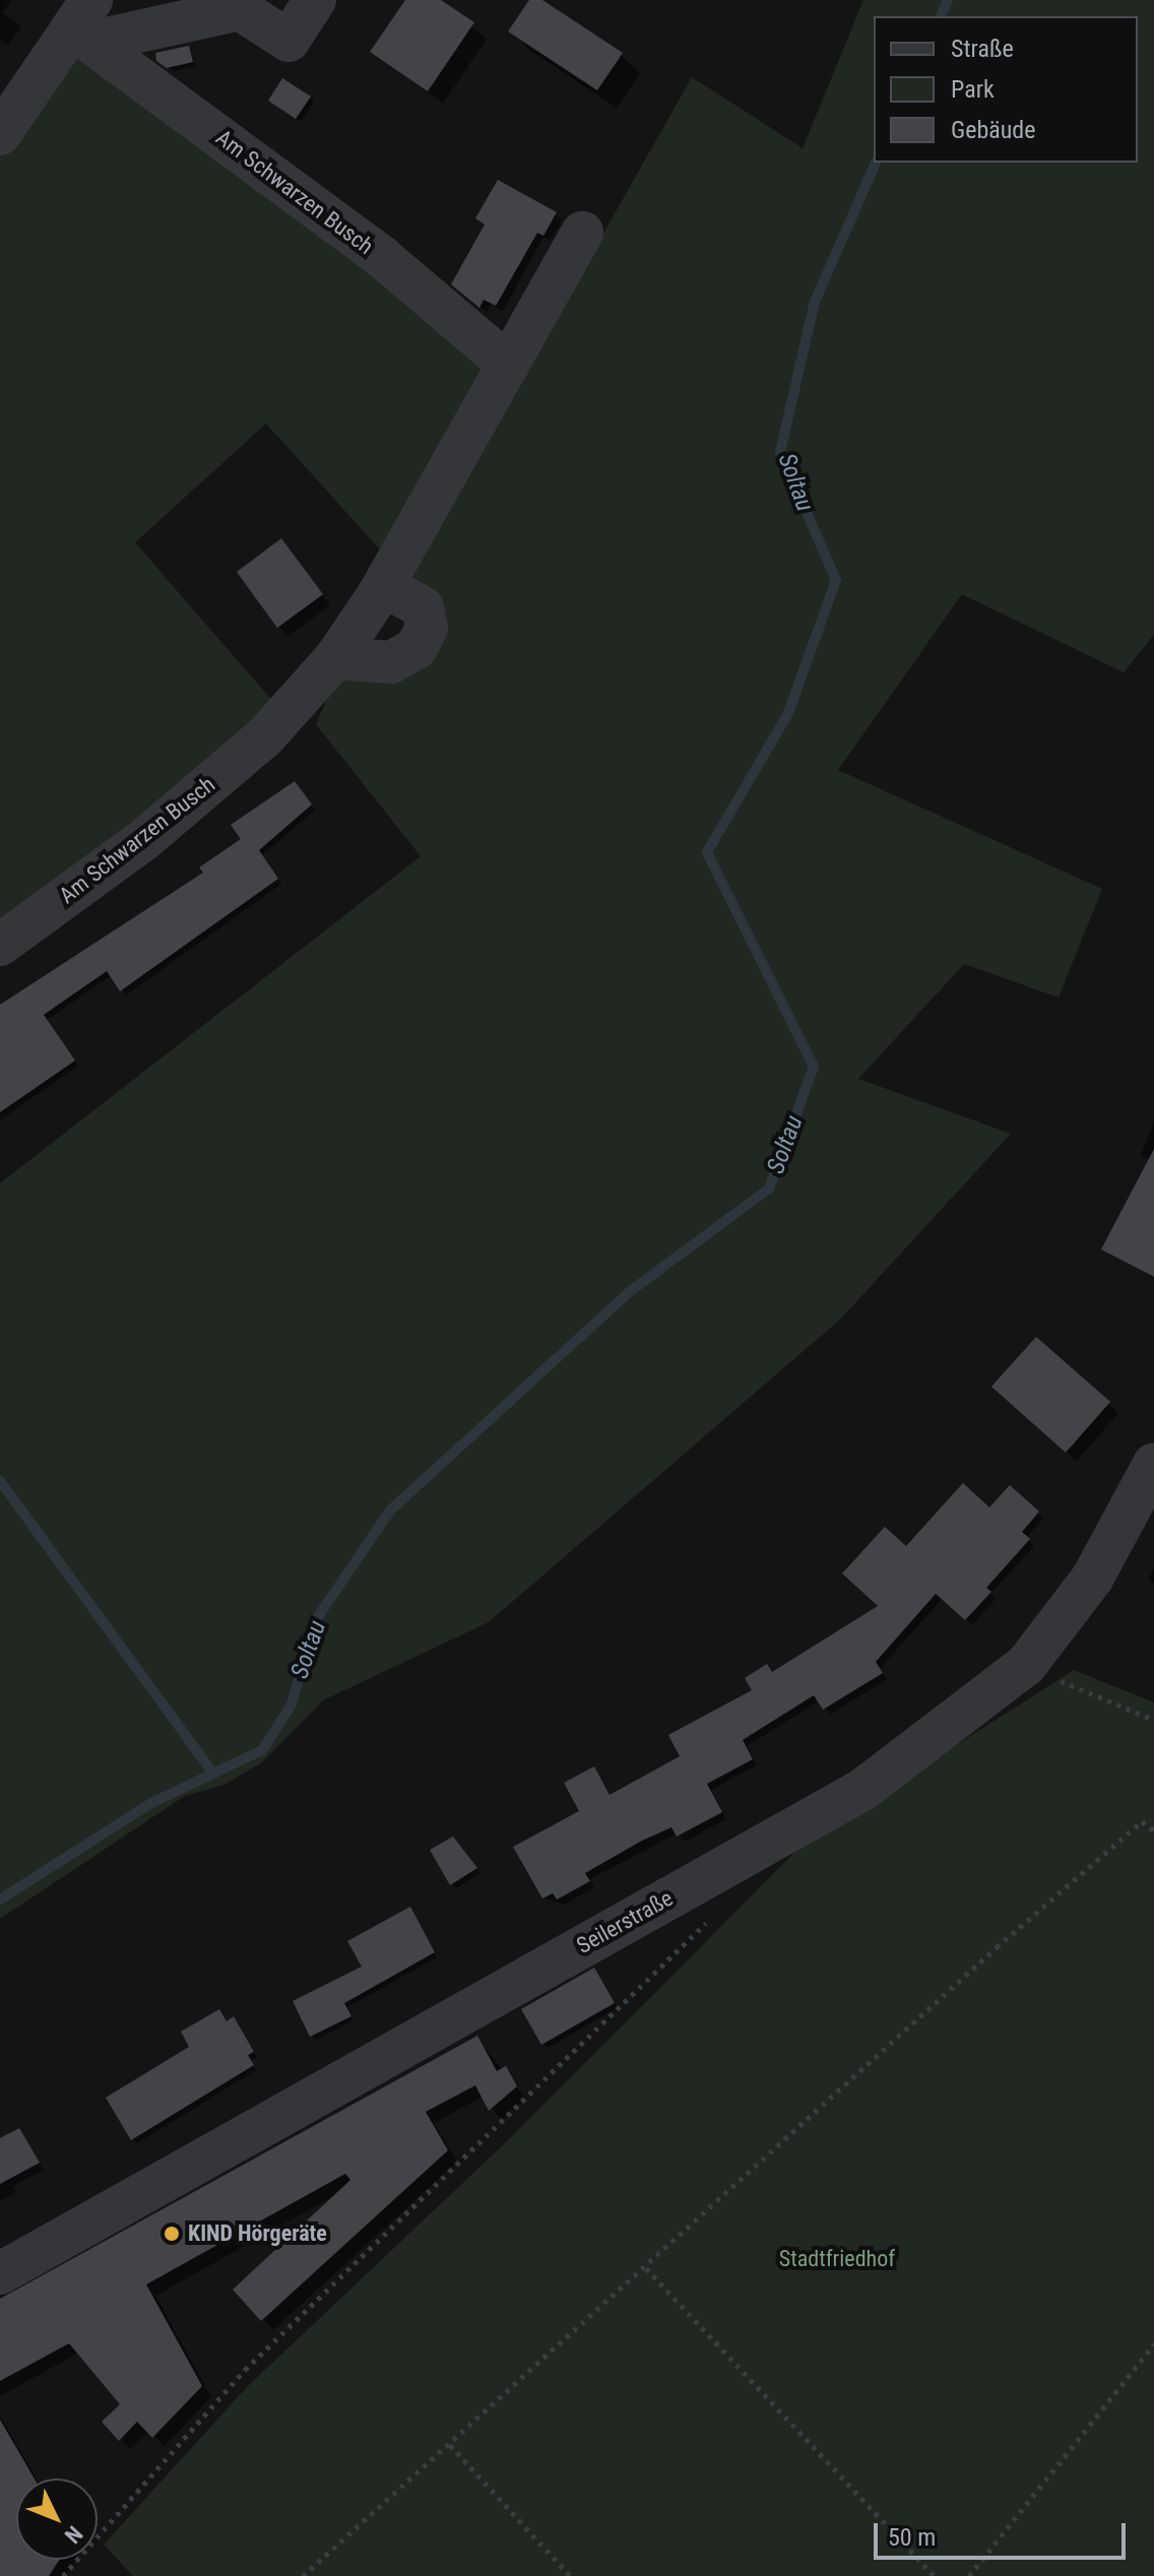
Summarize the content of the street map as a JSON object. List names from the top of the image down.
{
  "streets": {
    "street": ["Am Schwarzen Busch", "Seilerstraße"]
  },
  "water": ["Soltau"],
  "parks": ["Stadtfriedhof"],
  "places": ["KIND Hörgeräte"],
  "legend": ["Straße", "Park", "Gebäude"],
  "scale_bar": "50 m",
  "north": "bottom right"
}
